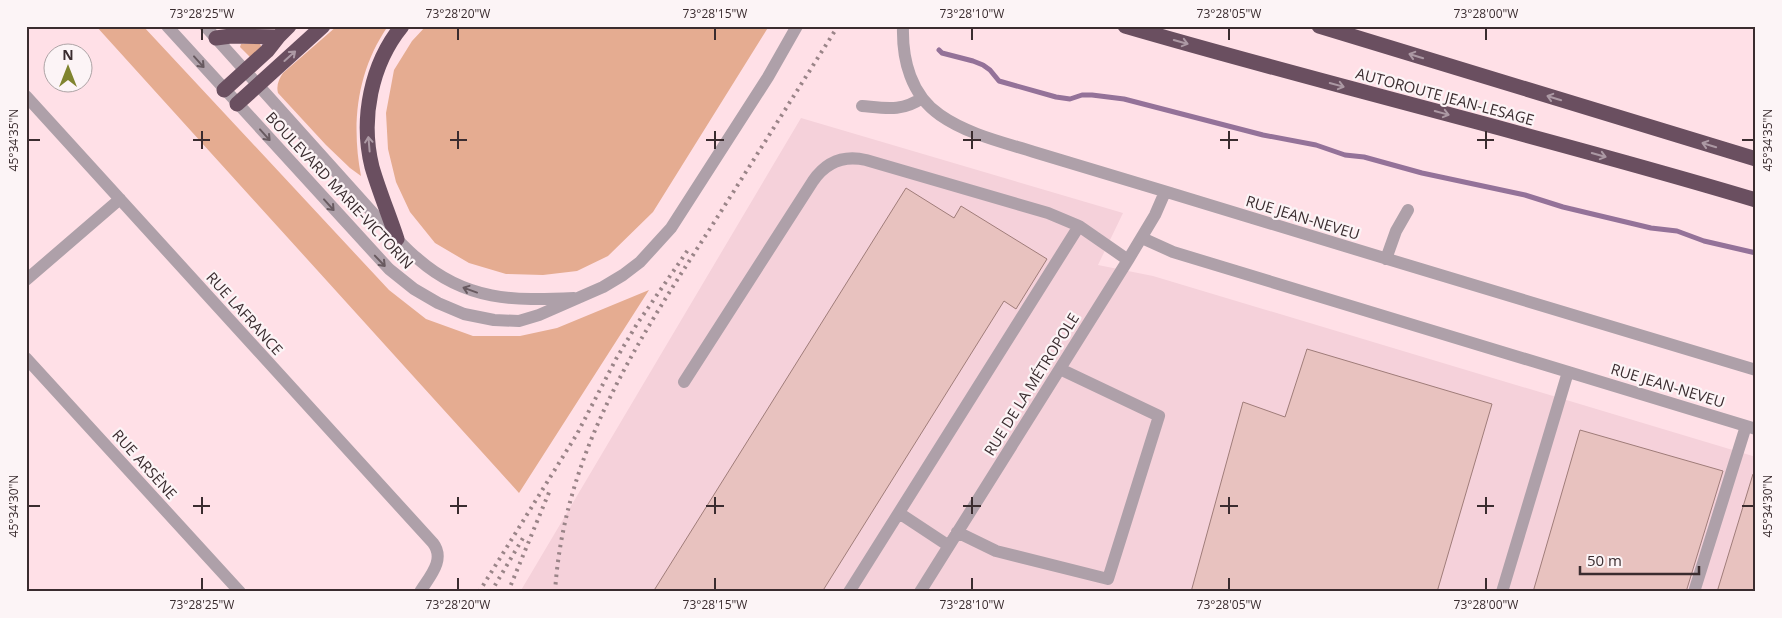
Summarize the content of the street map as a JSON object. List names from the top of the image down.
{
  "streets": {
    "highway": ["AUTOROUTE JEAN-LESAGE"],
    "street": [
      "BOULEVARD MARIE-VICTORIN",
      "RUE JEAN-NEVEU",
      "RUE LAFRANCE",
      "RUE DE LA MÉTROPOLE",
      "RUE ARSÈNE"
    ]
  },
  "crossings": [
    ["RUE JEAN-NEVEU", "RUE DE LA MÉTROPOLE"]
  ],
  "scale_bar": "50 m",
  "north": "top",
  "coordinates": [
    "73°28'25\"W",
    "73°28'20\"W",
    "73°28'15\"W",
    "73°28'10\"W",
    "73°28'05\"W",
    "73°28'00\"W",
    "45°34'35\"N",
    "45°34'30\"N"
  ]
}
